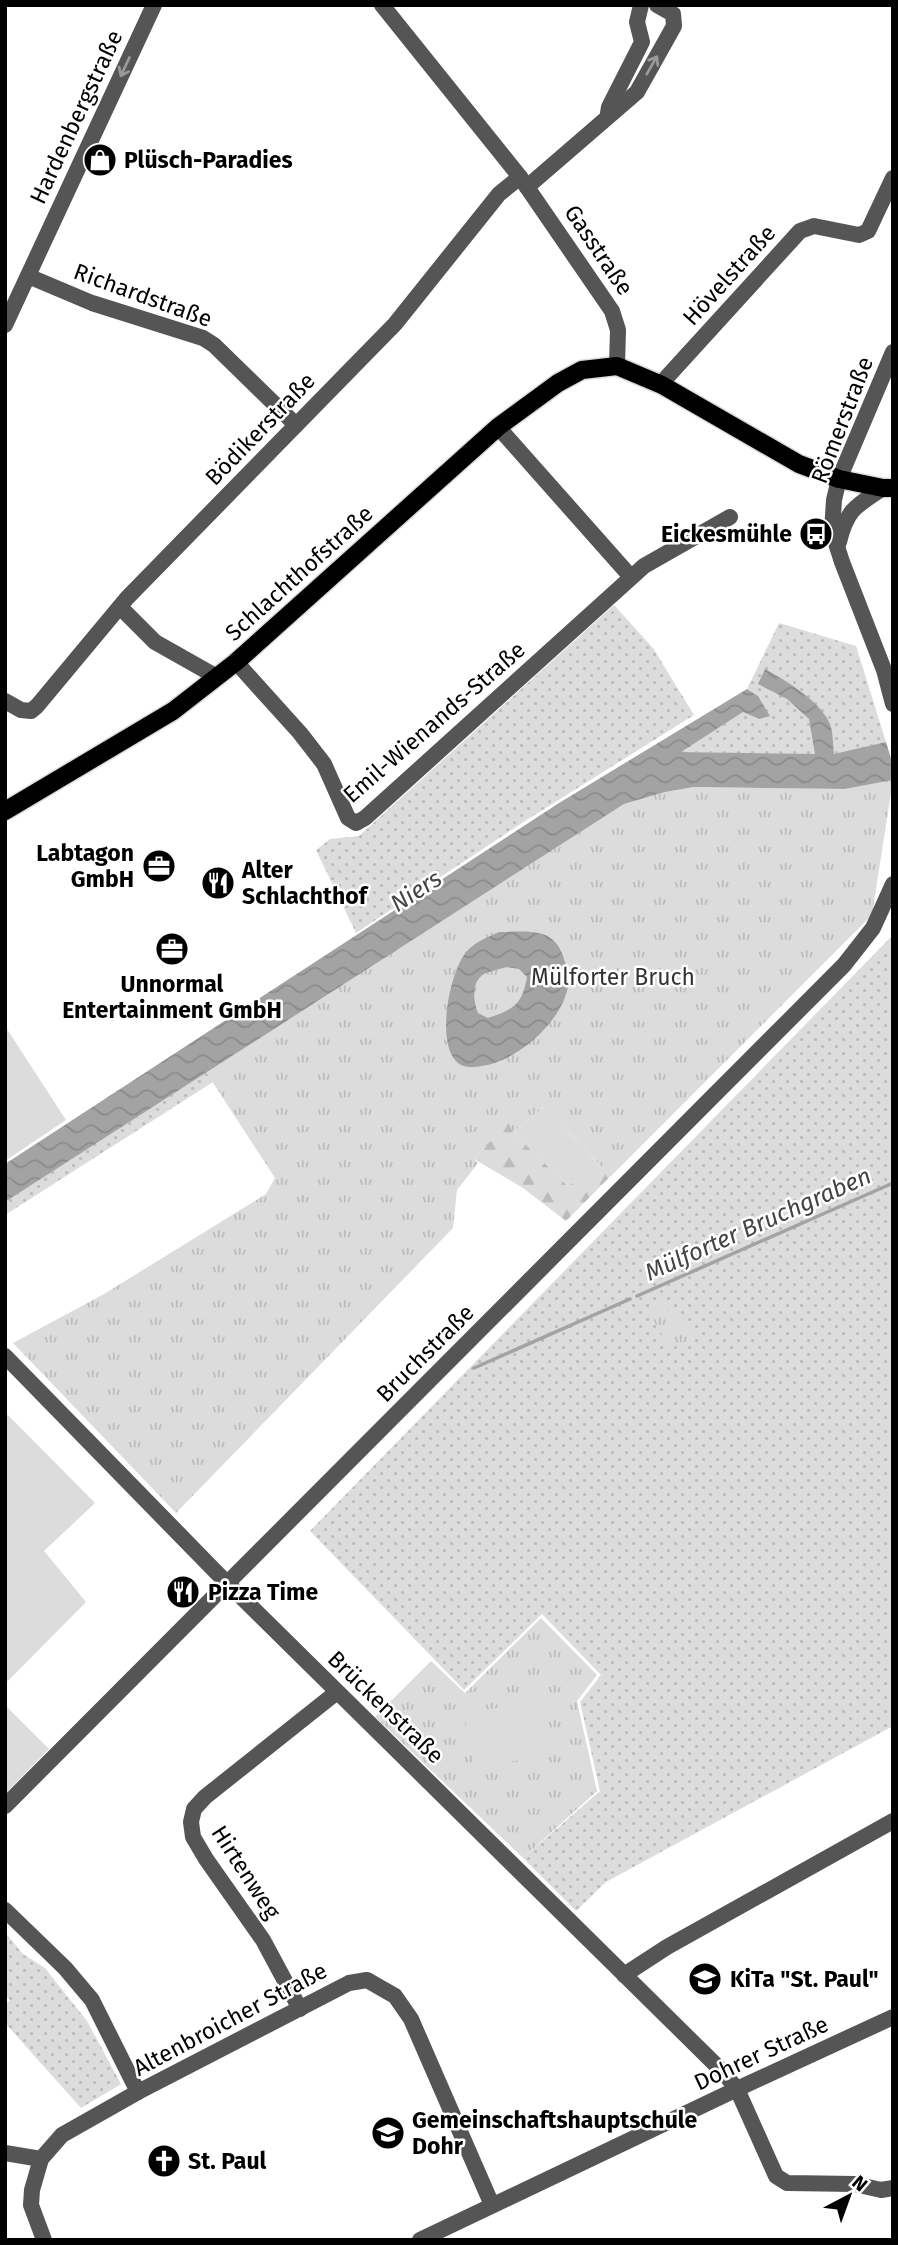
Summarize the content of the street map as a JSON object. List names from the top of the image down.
{
  "streets": {
    "main road": ["Schlachthofstraße"],
    "street": [
      "Hardenbergstraße",
      "Gasstraße",
      "Hövelstraße",
      "Richardstraße",
      "Römerstraße",
      "Bödikerstraße",
      "Emil-Wienands-Straße",
      "Bruchstraße",
      "Brückenstraße",
      "Hirtenweg",
      "Altenbroicher Straße",
      "Dohrer Straße"
    ]
  },
  "crossings": [
    ["Hardenbergstraße", "Richardstraße"],
    ["Gasstraße", "Bödikerstraße"],
    ["Gasstraße", "Schlachthofstraße"],
    ["Richardstraße", "Bödikerstraße"],
    ["Schlachthofstraße", "Emil-Wienands-Straße"],
    ["Bruchstraße", "Brückenstraße"],
    ["Brückenstraße", "Hirtenweg"],
    ["Brückenstraße", "Dohrer Straße"],
    ["Hirtenweg", "Altenbroicher Straße"],
    ["Altenbroicher Straße", "Dohrer Straße"]
  ],
  "one_way": ["Hardenbergstraße"],
  "water": ["Niers", "Mülforter Bruchgraben"],
  "parks": ["Mülforter Bruch"],
  "places": {
    "shop": ["Plüsch-Paradies"],
    "bus stop": ["Eickesmühle"],
    "office": ["Labtagon GmbH", "Unnormal Entertainment GmbH"],
    "restaurant": ["Alter Schlachthof", "Pizza Time"],
    "school or university": ["KiTa \"St. Paul\"", "Gemeinschaftshauptschule Dohr"],
    "church": ["St. Paul"]
  },
  "north": "top right"
}
